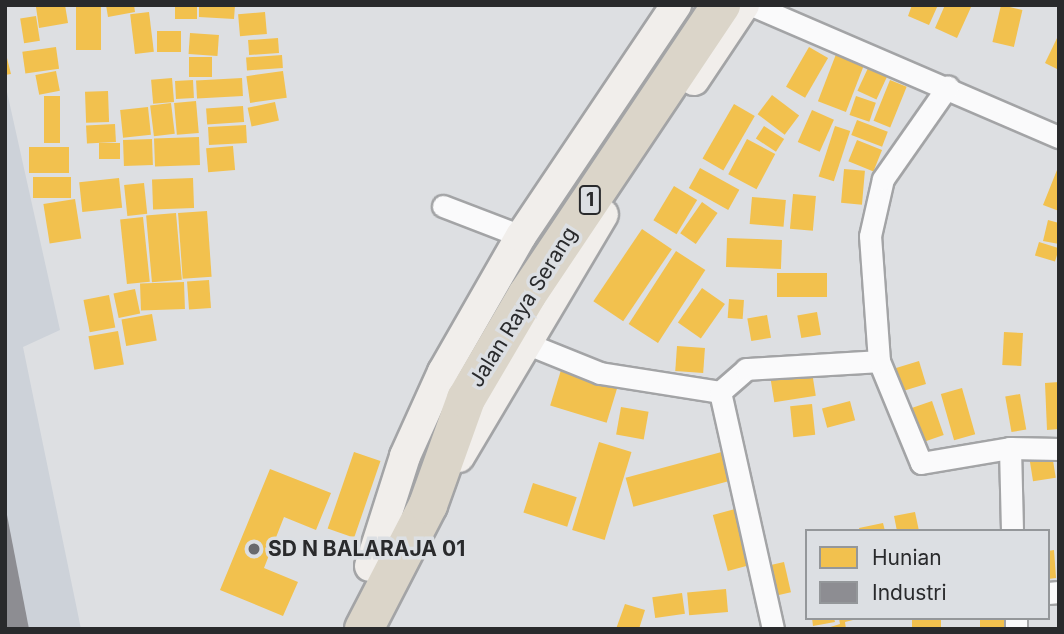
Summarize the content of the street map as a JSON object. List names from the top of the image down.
{
  "streets": {
    "highway": ["1", "Jalan Raya Serang"]
  },
  "places": ["SD N BALARAJA 01"],
  "legend": ["Hunian", "Industri"]
}
